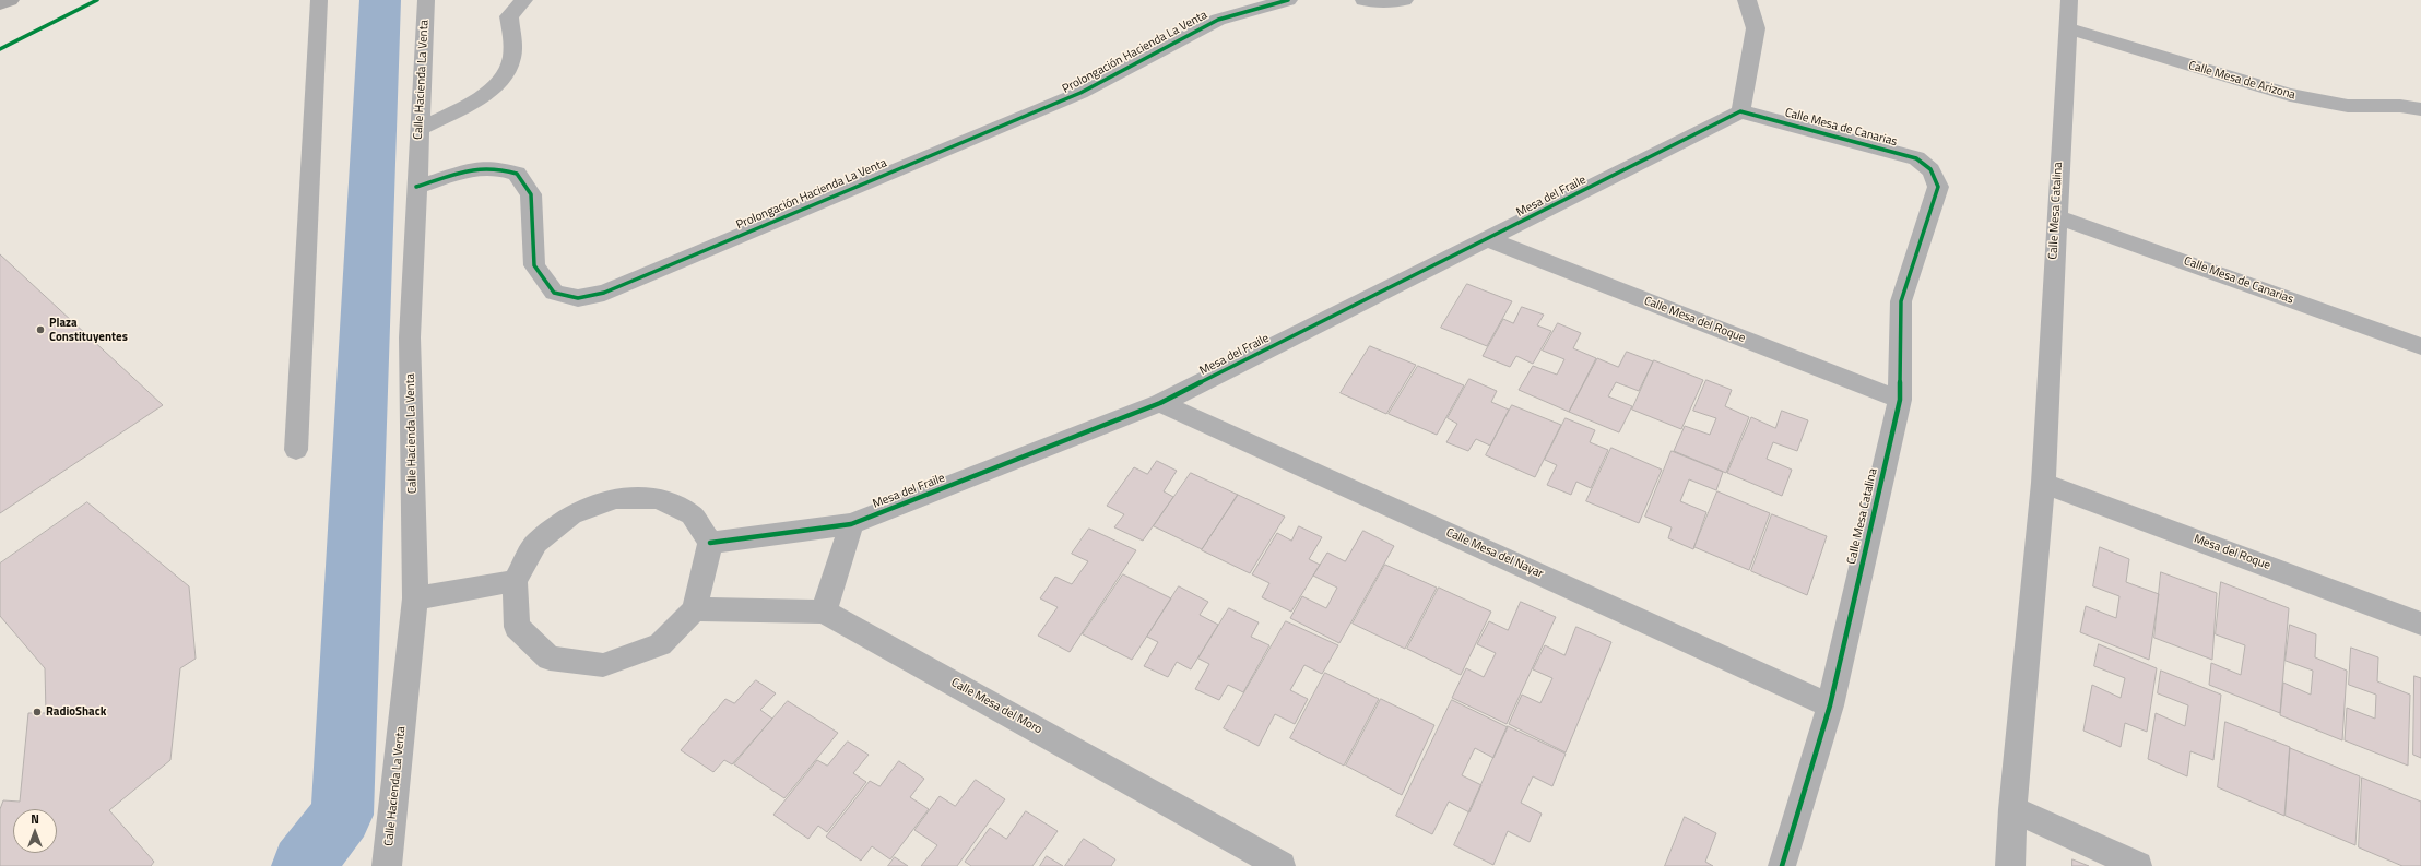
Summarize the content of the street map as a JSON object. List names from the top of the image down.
{
  "streets": {
    "street": [
      "Prolongación Hacienda La Venta",
      "Calle Hacienda La Venta",
      "Calle Mesa de Arizona",
      "Calle Mesa de Canarias",
      "Mesa del Fraile",
      "Calle Mesa Catalina",
      "Calle Mesa del Roque",
      "Mesa del Roque",
      "Calle Mesa del Nayar",
      "Calle Mesa del Moro"
    ]
  },
  "crossings": [
    ["Prolongación Hacienda La Venta", "Calle Hacienda La Venta"],
    ["Calle Mesa de Arizona", "Calle Mesa Catalina"],
    ["Calle Mesa de Canarias", "Mesa del Fraile"],
    ["Calle Mesa de Canarias", "Calle Mesa Catalina"],
    ["Mesa del Fraile", "Calle Mesa del Roque"],
    ["Mesa del Fraile", "Calle Mesa del Nayar"],
    ["Calle Mesa Catalina", "Calle Mesa del Roque"],
    ["Calle Mesa Catalina", "Mesa del Roque"],
    ["Calle Mesa Catalina", "Calle Mesa del Nayar"]
  ],
  "places": ["Plaza Constituyentes", "RadioShack"],
  "north": "top"
}
